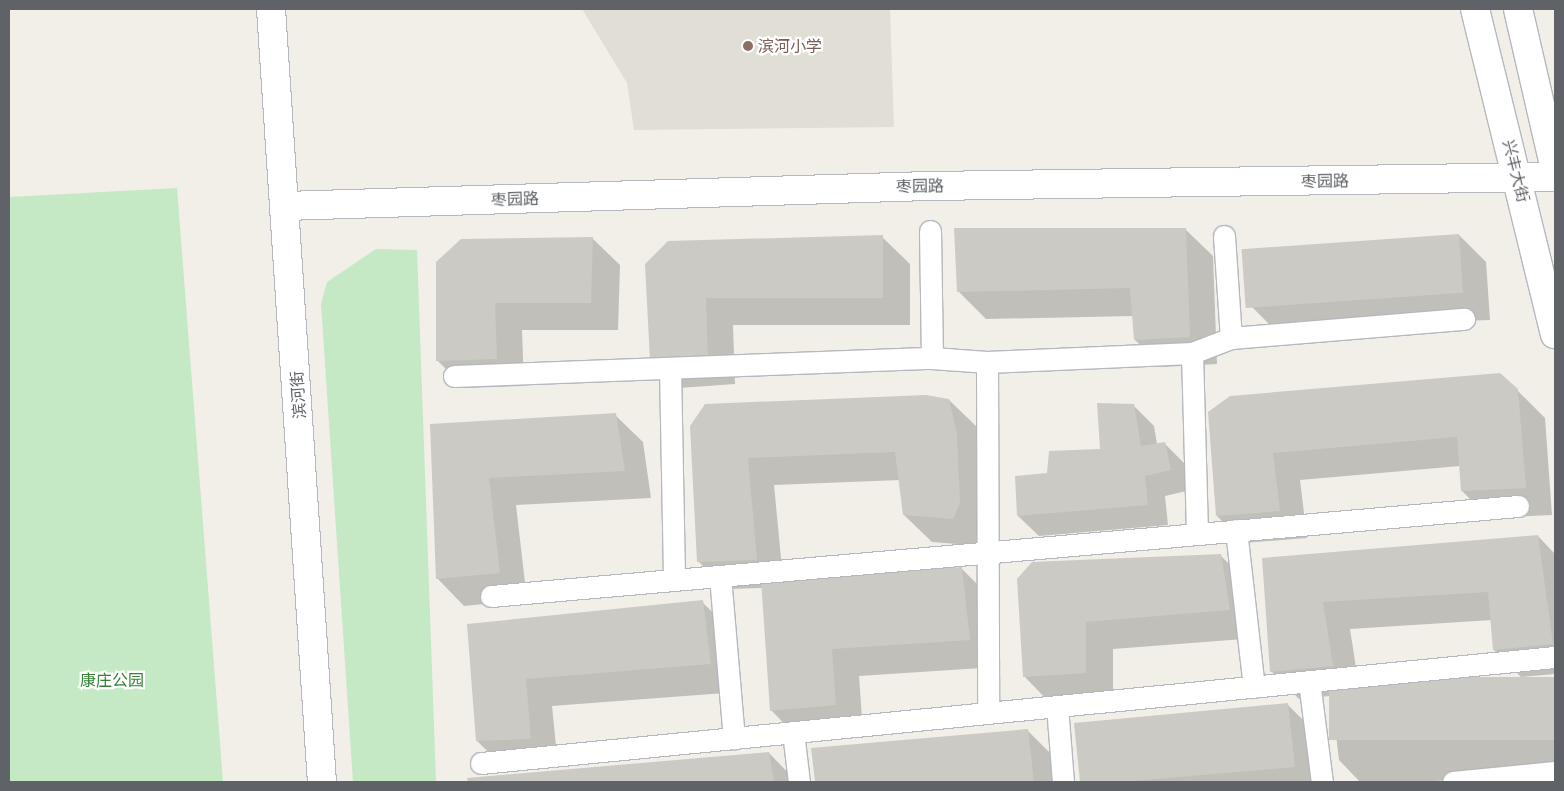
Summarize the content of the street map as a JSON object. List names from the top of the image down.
{
  "streets": {
    "street": ["兴丰大街", "枣园路", "滨河街"]
  },
  "crossings": [
    ["兴丰大街", "枣园路"],
    ["枣园路", "滨河街"]
  ],
  "parks": ["康庄公园"],
  "places": ["滨河小学"]
}
